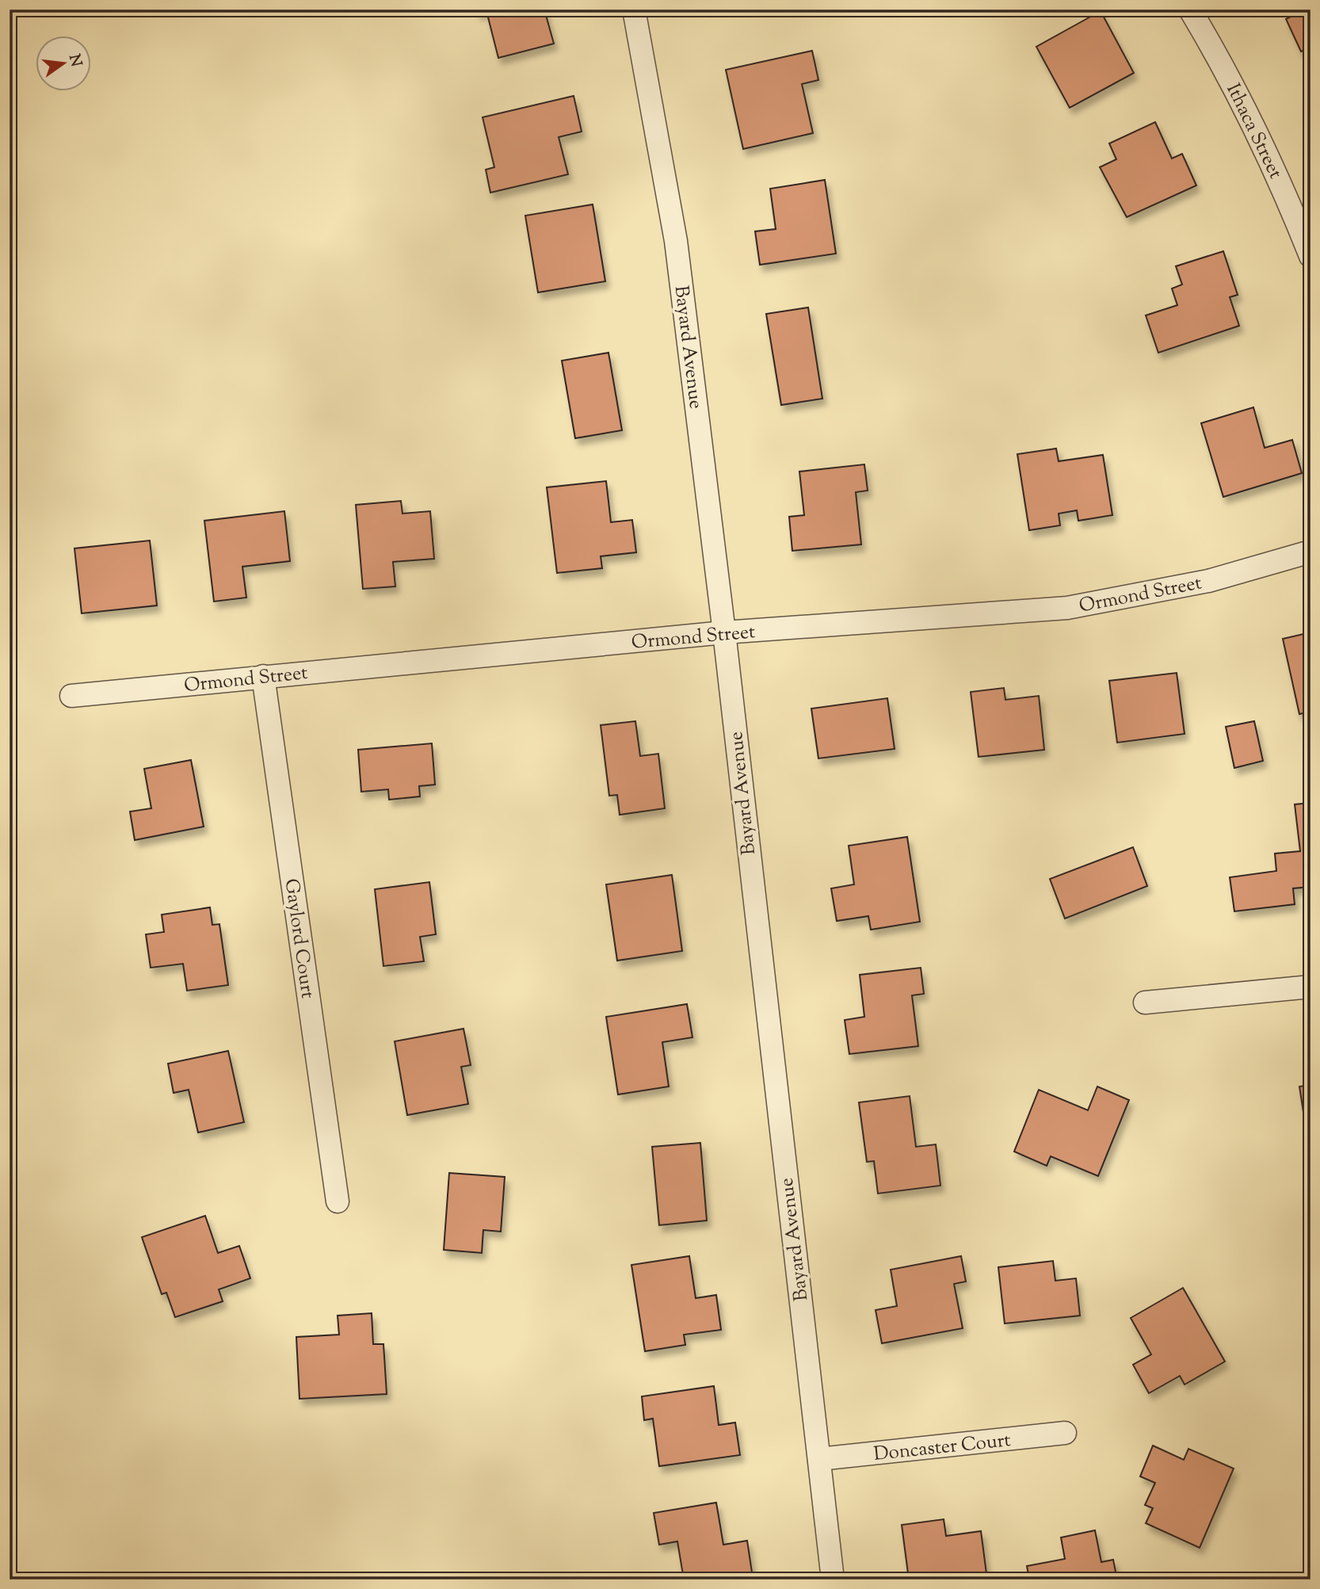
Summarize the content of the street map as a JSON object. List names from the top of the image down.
{
  "streets": {
    "street": [
      "Ithaca Street",
      "Bayard Avenue",
      "Ormond Street",
      "Gaylord Court",
      "Doncaster Court"
    ]
  },
  "crossings": [
    ["Bayard Avenue", "Ormond Street"],
    ["Bayard Avenue", "Doncaster Court"],
    ["Ormond Street", "Gaylord Court"]
  ],
  "north": "right"
}
